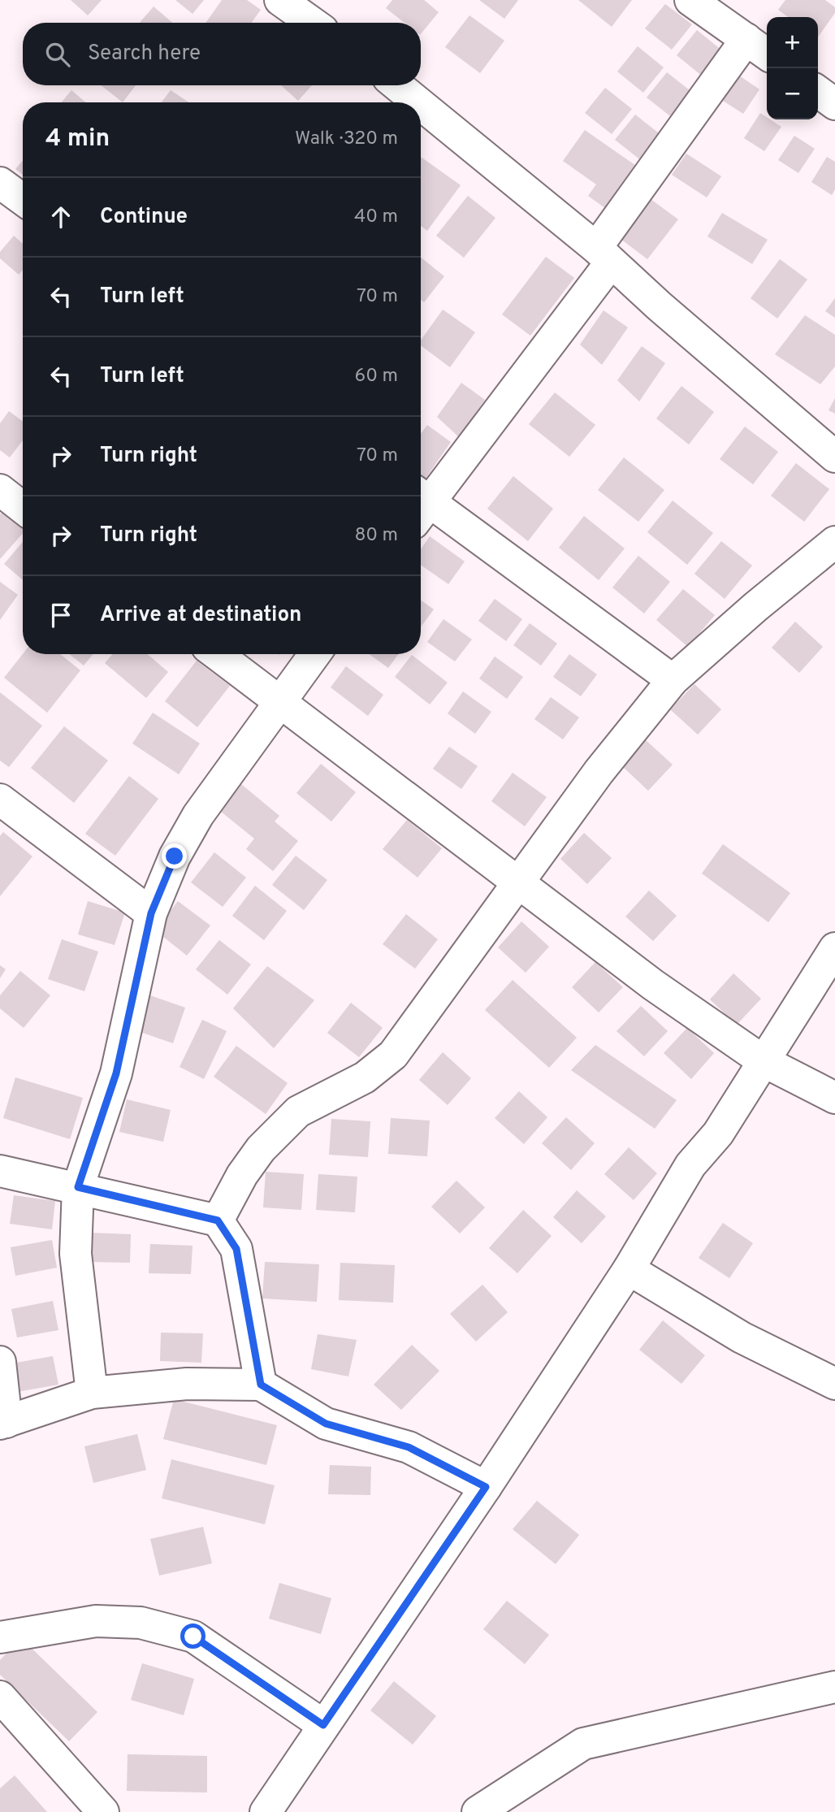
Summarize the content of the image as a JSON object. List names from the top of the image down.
{
  "page": {
    "map_buttons": ["+", "−"],
    "search": "Search here",
    "heading": ["4 min", "Walk · 320 m"],
    "list": [
      ["Continue", "40 m"],
      ["Turn left", "70 m"],
      ["Turn left", "60 m"],
      ["Turn right", "70 m"],
      ["Turn right", "80 m"],
      "Arrive at destination"
    ]
  }
}
